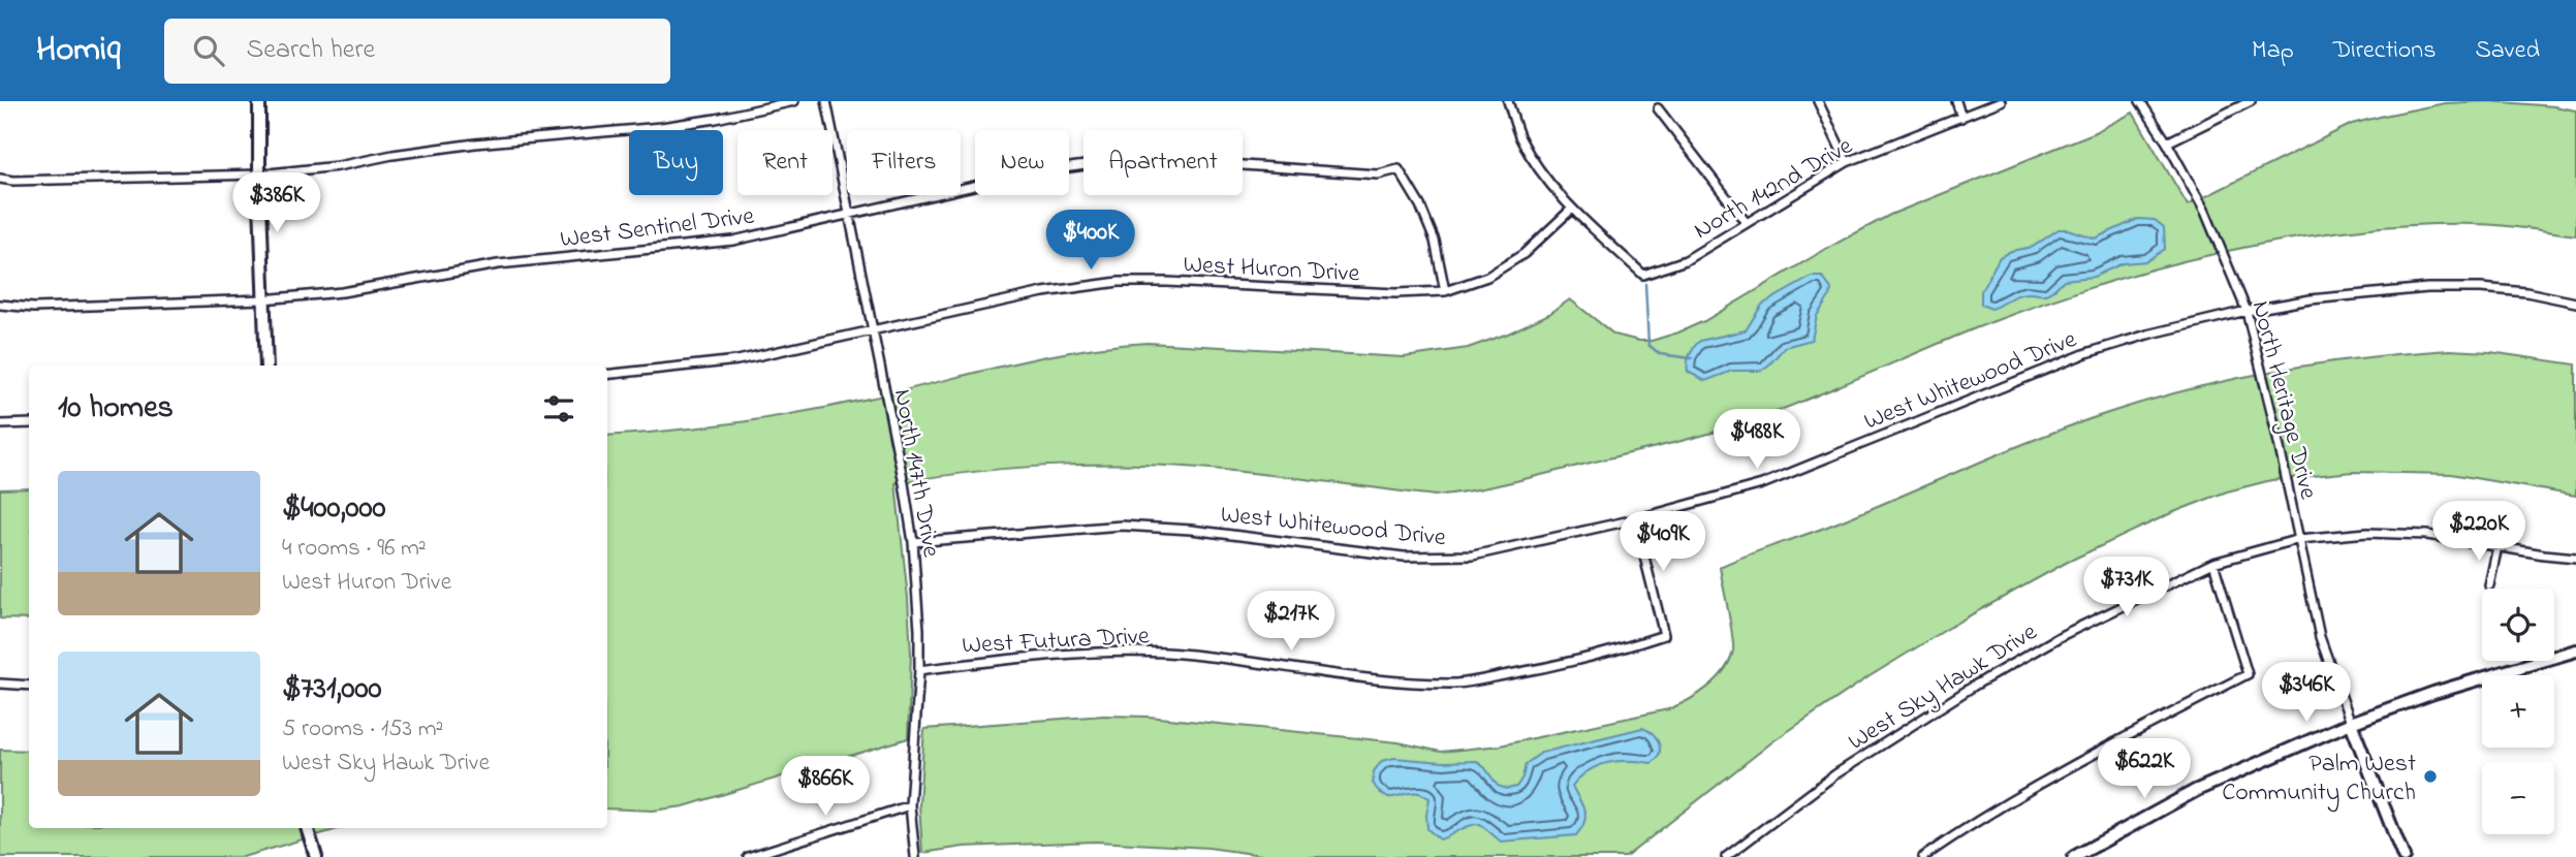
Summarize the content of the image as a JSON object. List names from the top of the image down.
{
  "streets": {
    "street": [
      "North 142nd Drive",
      "West Sentinel Drive",
      "West Huron Drive",
      "West Whitewood Drive",
      "North Heritage Drive",
      "North 147th Drive",
      "West Futura Drive",
      "West Sky Hawk Drive"
    ]
  },
  "crossings": [
    ["North 142nd Drive", "West Huron Drive"],
    ["West Sentinel Drive", "West Huron Drive"],
    ["West Sentinel Drive", "North 147th Drive"],
    ["West Huron Drive", "North 147th Drive"],
    ["West Whitewood Drive", "North Heritage Drive"],
    ["West Whitewood Drive", "North 147th Drive"],
    ["West Whitewood Drive", "West Futura Drive"],
    ["North Heritage Drive", "West Sky Hawk Drive"],
    ["North 147th Drive", "West Futura Drive"]
  ],
  "places": ["Palm West Community Church"],
  "page": {
    "header": "Homiq",
    "search": "Search here",
    "nav": ["Map", "Directions", "Saved"],
    "chip": [
      "Buy",
      "Rent",
      "Filters",
      "New",
      "Apartment"
    ],
    "price": [
      "$386K",
      "$400K",
      "$488K",
      "$220K",
      "$409K",
      "$731K",
      "$217K",
      "$346K",
      "$622K",
      "$866K"
    ],
    "heading": "10 homes",
    "list": [
      {
        "name": "$400,000",
        "note": "4 rooms · 96 m² · West Huron Drive"
      },
      {
        "name": "$731,000",
        "note": "5 rooms · 153 m² · West Sky Hawk Drive"
      }
    ],
    "map_buttons": ["+", "−"]
  }
}
